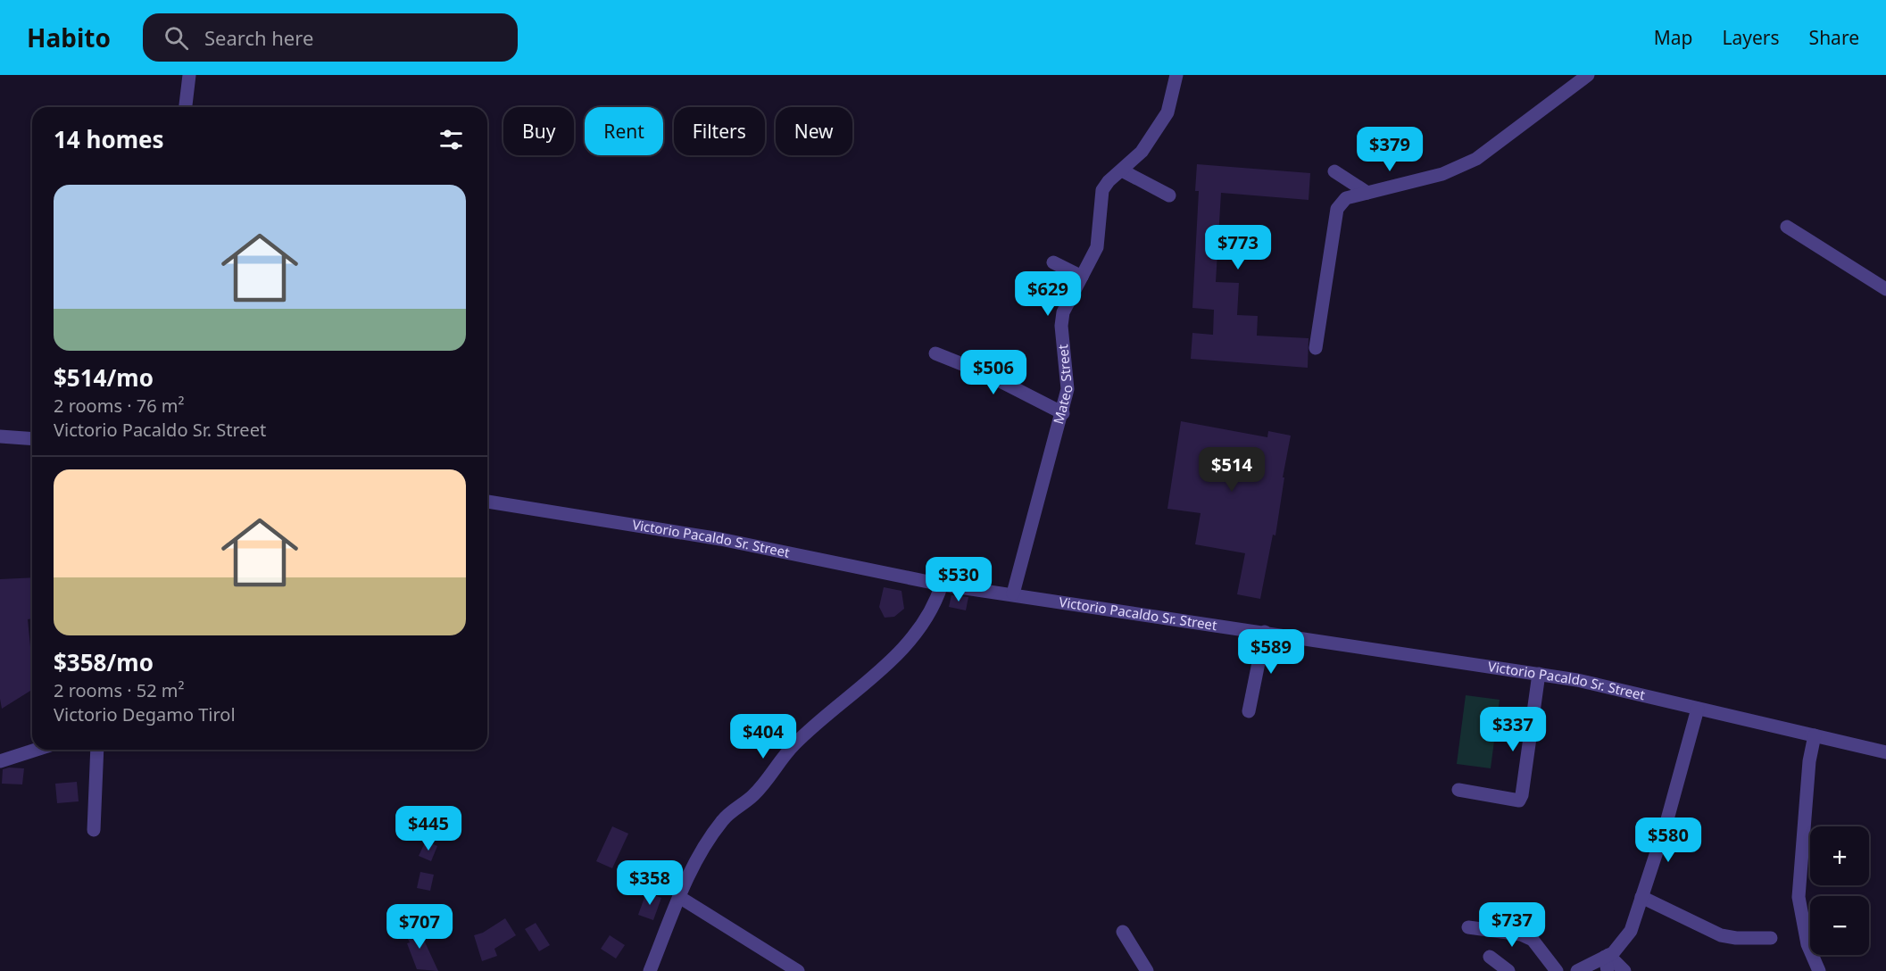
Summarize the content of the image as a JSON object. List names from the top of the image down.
{
  "streets": {
    "street": ["Mateo Street", "Victorio Pacaldo Sr. Street"]
  },
  "crossings": [
    ["Mateo Street", "Victorio Pacaldo Sr. Street"]
  ],
  "page": {
    "header": "Habito",
    "search": "Search here",
    "nav": ["Map", "Layers", "Share"],
    "chip": [
      "Buy",
      "Rent",
      "Filters",
      "New"
    ],
    "heading": "14 homes",
    "price": [
      "$379",
      "$773",
      "$629",
      "$506",
      "$514",
      "$530",
      "$589",
      "$337",
      "$404",
      "$445",
      "$580",
      "$358",
      "$737",
      "$707"
    ],
    "list": [
      {
        "name": "$514/mo",
        "note": "2 rooms · 76 m² · Victorio Pacaldo Sr. Street"
      },
      {
        "name": "$358/mo",
        "note": "2 rooms · 52 m² · Victorio Degamo Tirol"
      }
    ],
    "map_buttons": ["+", "−"]
  }
}
